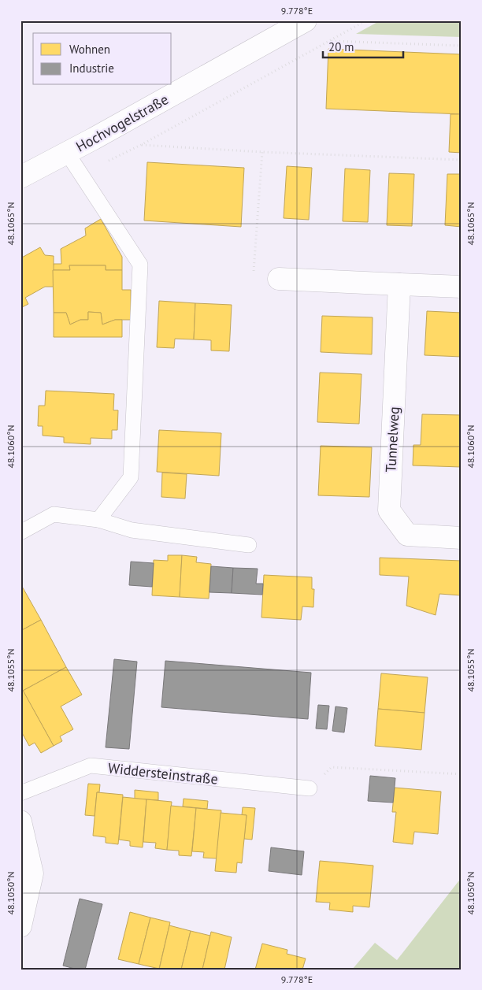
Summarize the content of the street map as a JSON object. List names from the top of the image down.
{
  "streets": {
    "street": ["Hochvogelstraße", "Tunnelweg"],
    "lane": ["Widdersteinstraße"]
  },
  "legend": ["Wohnen", "Industrie"],
  "scale_bar": "20 m",
  "coordinates": [
    "9.778°E",
    "48.1065°N",
    "48.1060°N",
    "48.1055°N",
    "48.1050°N"
  ]
}
